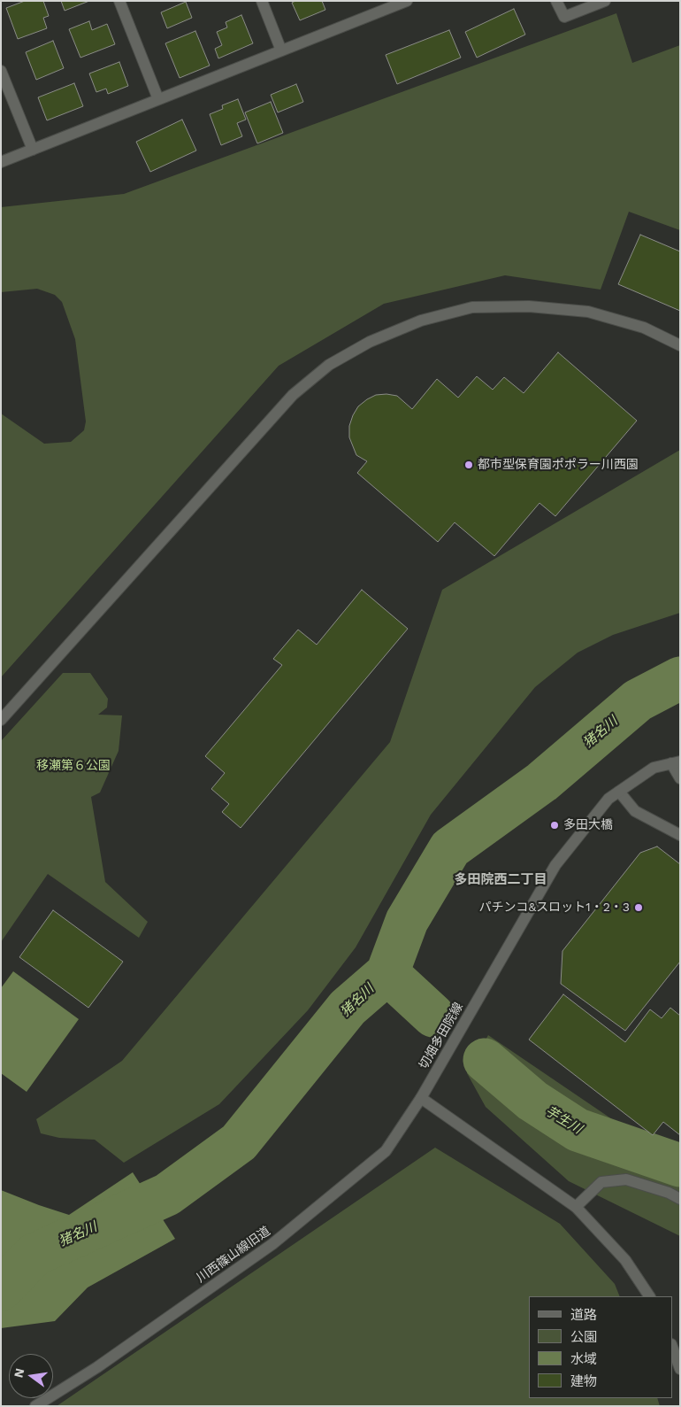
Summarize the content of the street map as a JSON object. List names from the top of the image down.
{
  "streets": {
    "street": ["切畑多田院線", "川西篠山線旧道"]
  },
  "crossings": [
    ["切畑多田院線", "川西篠山線旧道"]
  ],
  "districts": ["多田院西二丁目"],
  "water": ["猪名川", "芋生川"],
  "parks": ["移瀬第６公園"],
  "places": ["都市型保育園ポポラー川西園", "多田大橋", "パチンコ&スロット1・2・3"],
  "legend": [
    "道路",
    "公園",
    "水域",
    "建物"
  ],
  "north": "left"
}
